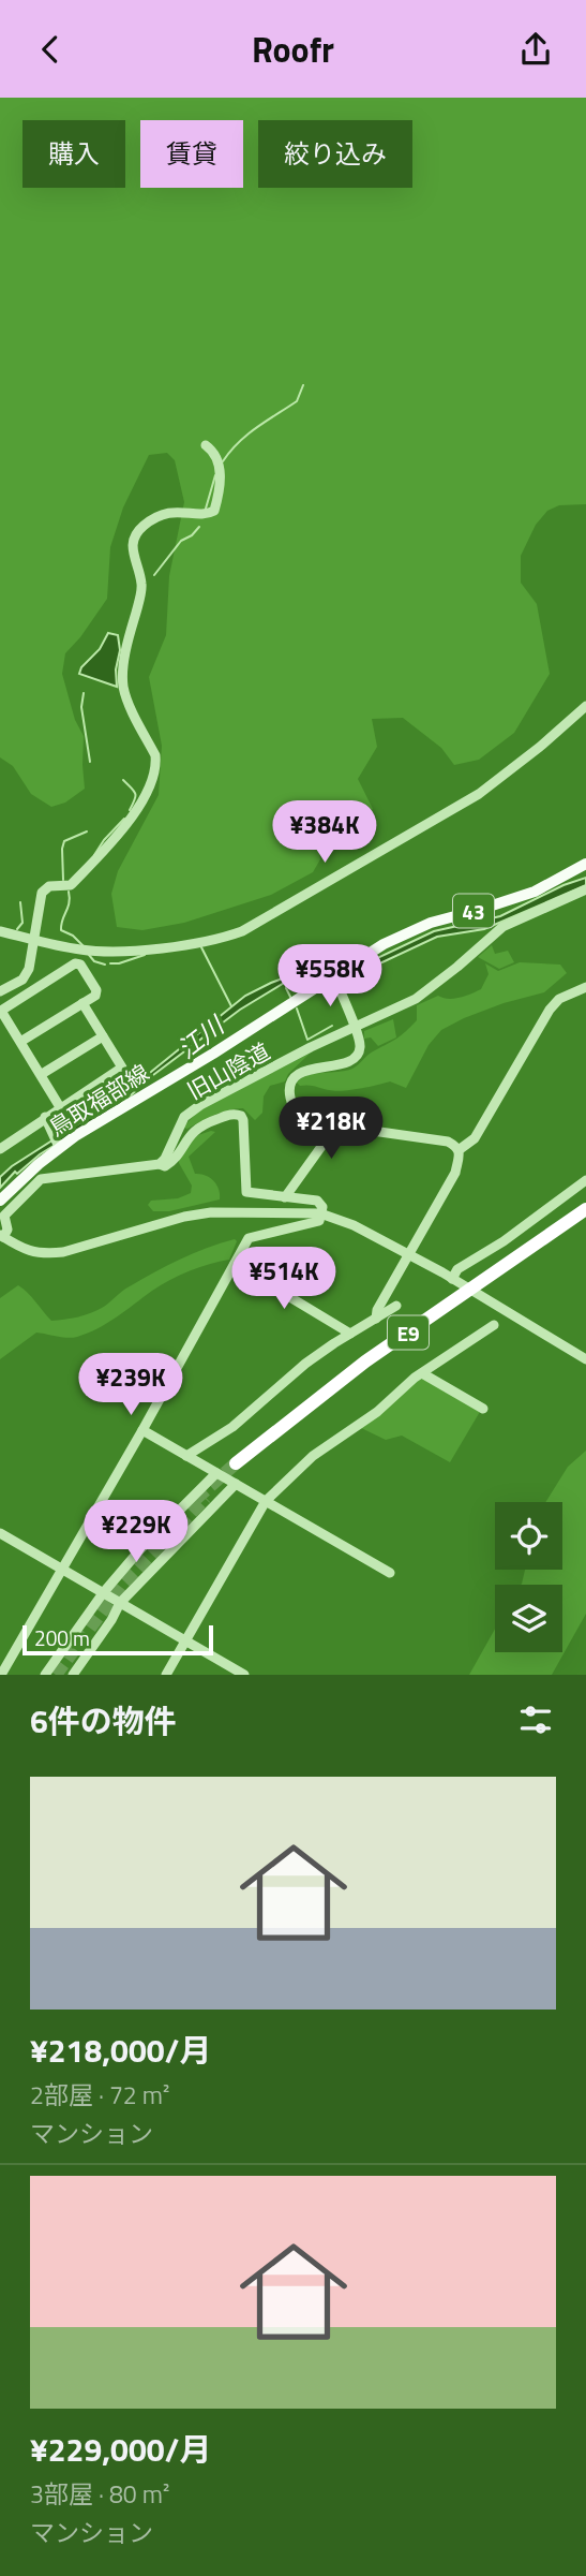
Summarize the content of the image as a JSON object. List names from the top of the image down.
{
  "streets": {
    "highway": ["E9"],
    "main road": ["43", "鳥取福部線"],
    "street": ["旧山陰道"]
  },
  "water": ["江川"],
  "scale_bar": "200 m",
  "page": {
    "header": "Roofr",
    "chip": ["購入", "賃貸", "絞り込み"],
    "price": [
      "¥384K",
      "¥558K",
      "¥218K",
      "¥514K",
      "¥239K",
      "¥229K"
    ],
    "scale": "200 m",
    "heading": "6件の物件",
    "list": [
      {
        "name": "¥218,000/月",
        "note": "2部屋 · 72 m² · マンション"
      },
      {
        "name": "¥229,000/月",
        "note": "3部屋 · 80 m² · マンション"
      }
    ]
  }
}
